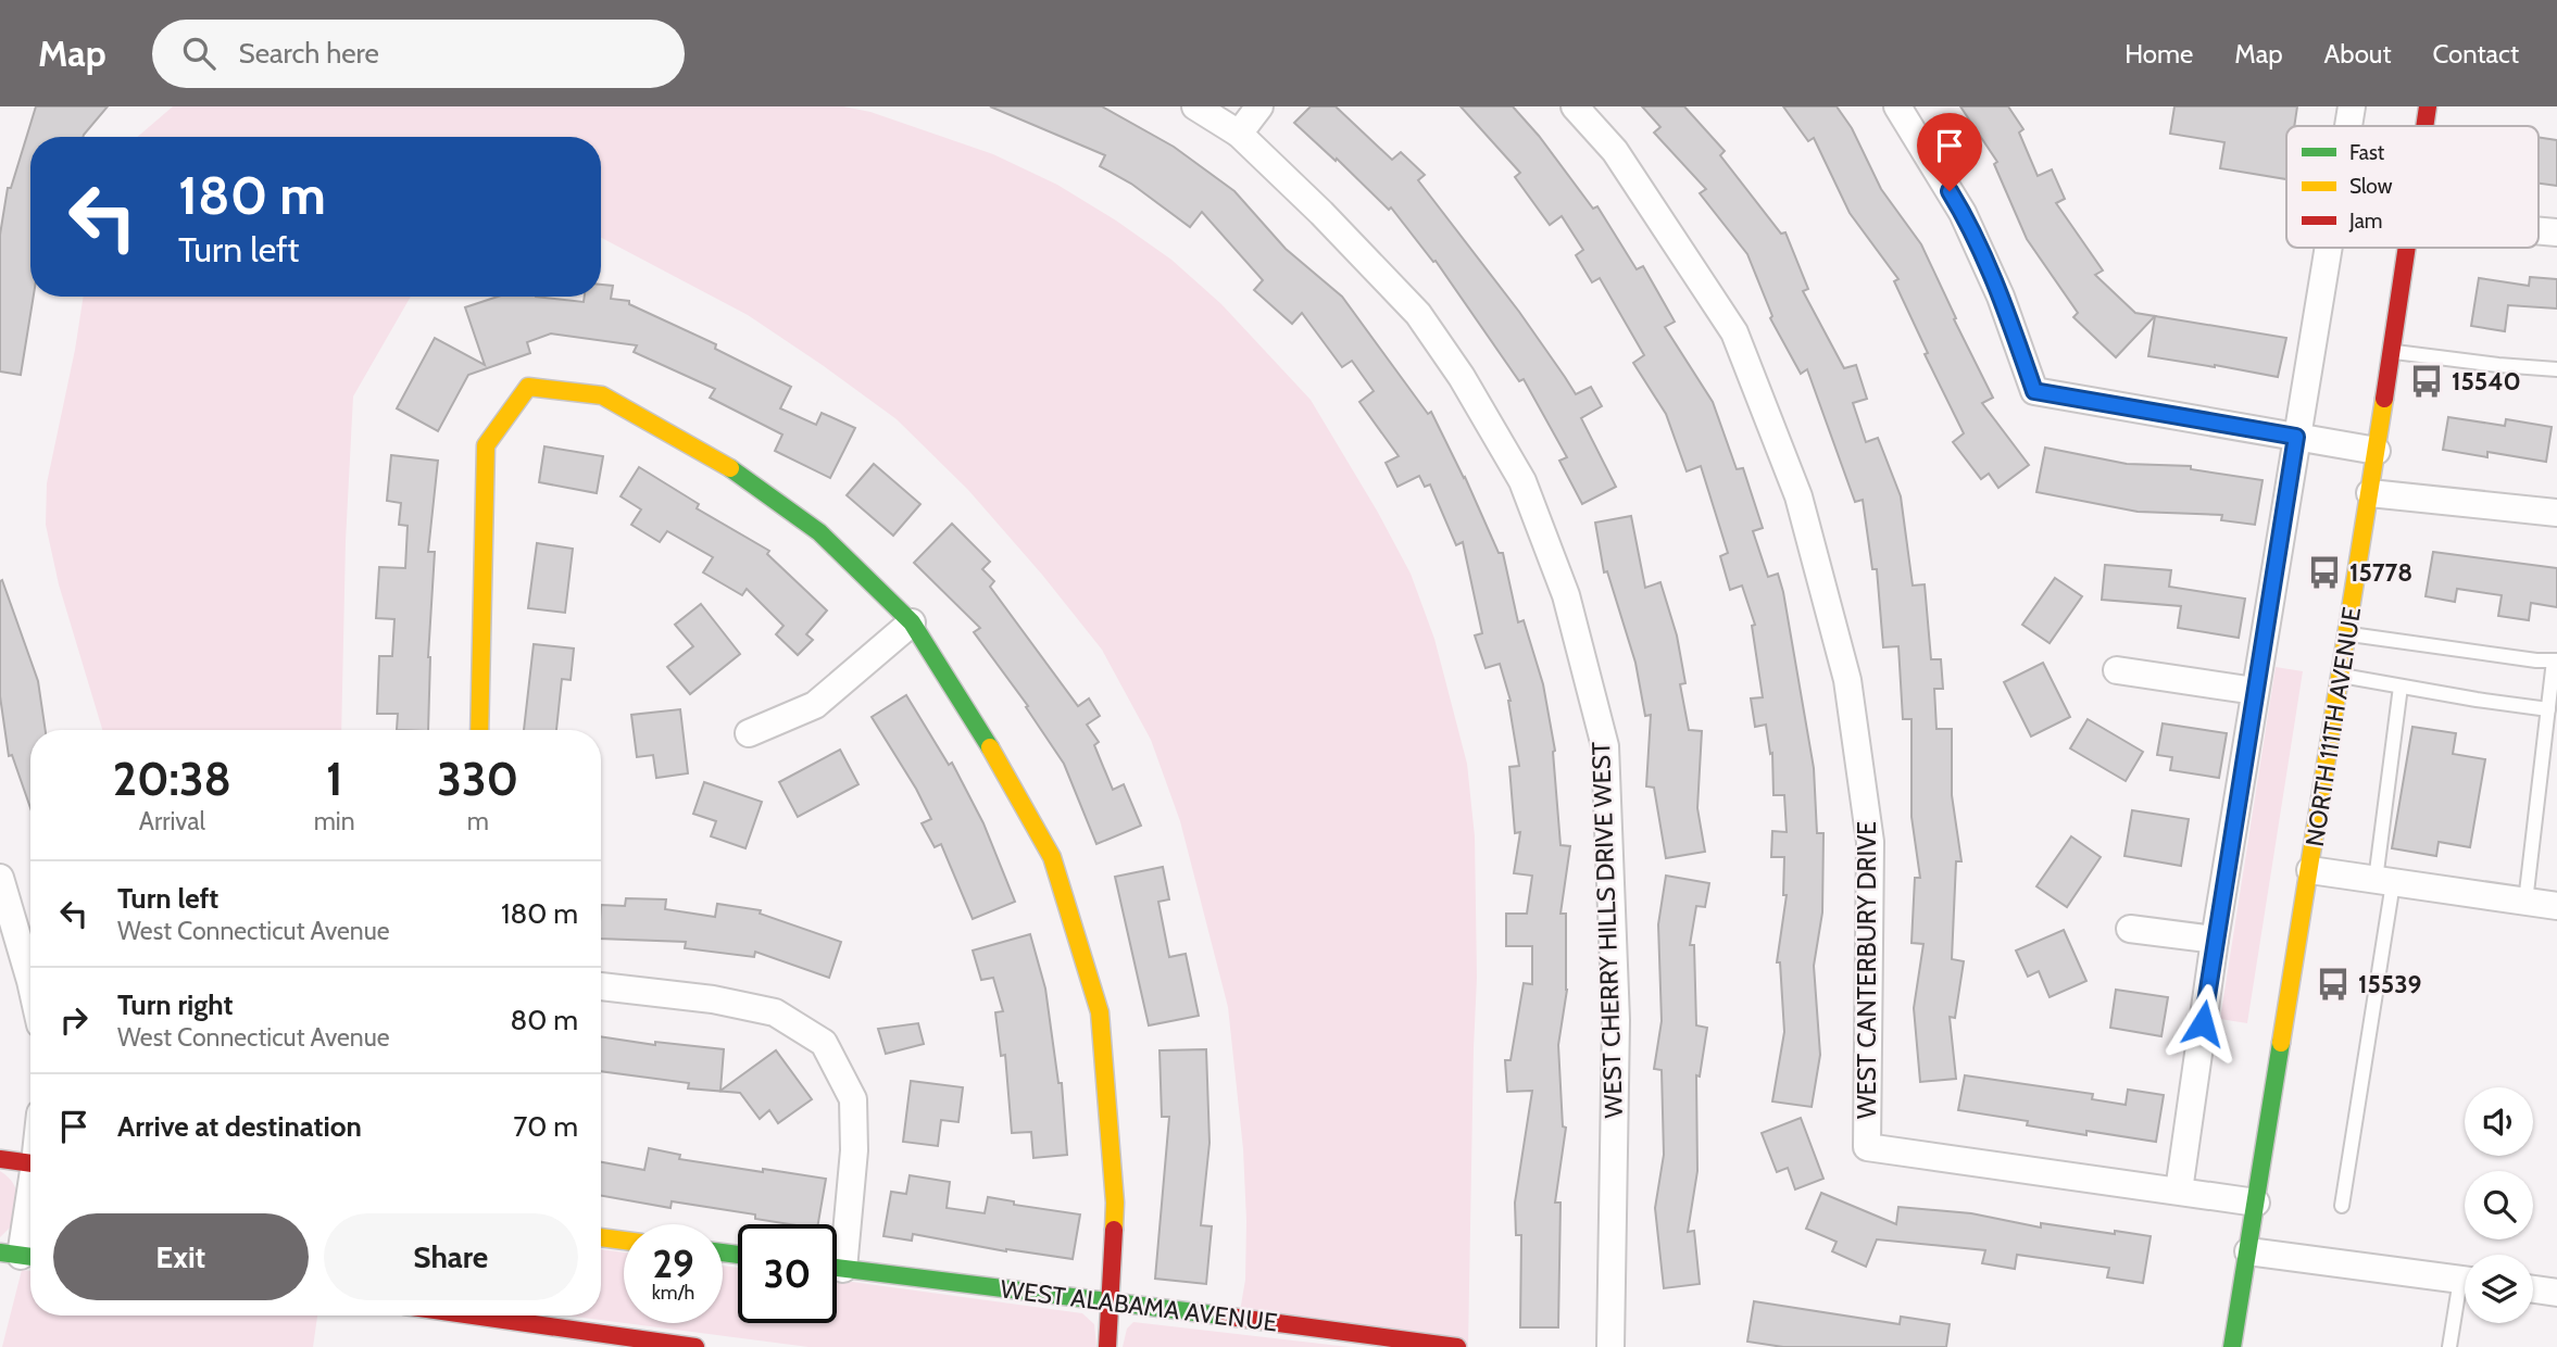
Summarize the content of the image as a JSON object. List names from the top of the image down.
{
  "streets": {
    "street": [
      "NORTH 111TH AVENUE",
      "WEST CHERRY HILLS DRIVE WEST",
      "WEST CANTERBURY DRIVE",
      "WEST ALABAMA AVENUE"
    ]
  },
  "crossings": [
    ["NORTH 111TH AVENUE", "WEST CANTERBURY DRIVE"]
  ],
  "places": {
    "bus stop": ["15540", "15778", "15539"]
  },
  "legend": ["Fast", "Slow", "Jam"],
  "page": {
    "header": "Map",
    "search": "Search here",
    "nav": [
      "Home",
      "Map",
      "About",
      "Contact"
    ],
    "turn": ["180 m", "Turn left"],
    "eta": [
      "20:38",
      "Arrival",
      "1",
      "min",
      "330",
      "m"
    ],
    "list": [
      {
        "name": "Turn left",
        "note": "West Connecticut Avenue",
        "value": "180 m"
      },
      {
        "name": "Turn right",
        "note": "West Connecticut Avenue",
        "value": "80 m"
      },
      {
        "name": "Arrive at destination",
        "value": "70 m"
      }
    ],
    "buttons": ["Exit", "Share"],
    "speed": "29 km/h",
    "limit": "30"
  }
}
